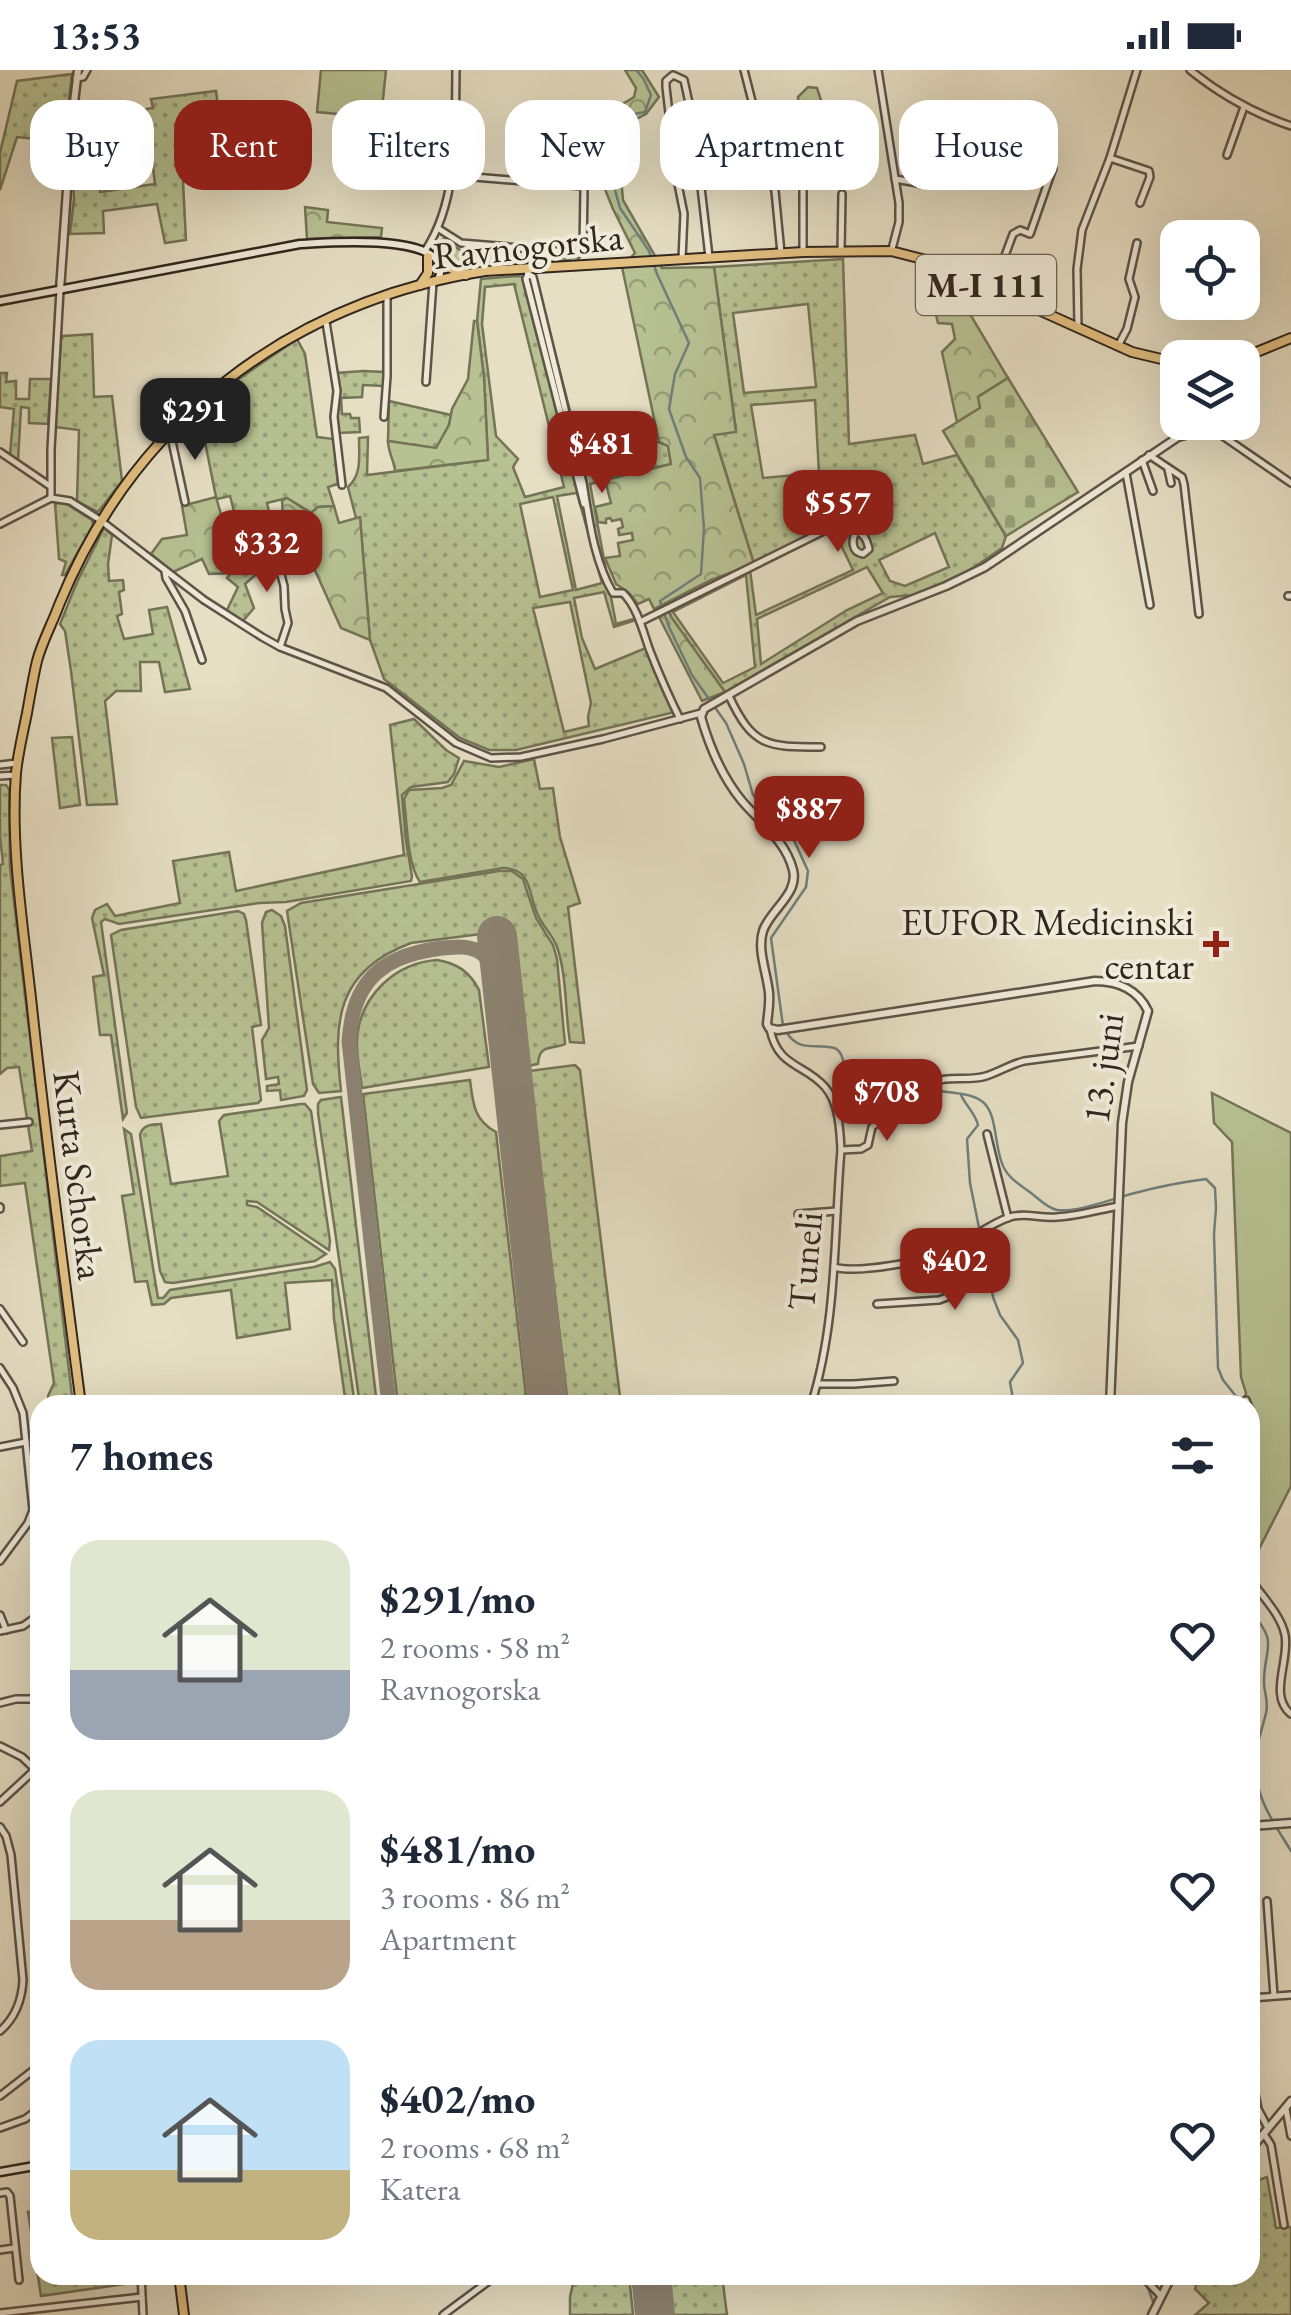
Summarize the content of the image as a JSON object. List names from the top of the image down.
{
  "streets": {
    "main road": ["Ravnogorska", "M-I 111", "Kurta Schorka"],
    "street": ["13. juni", "Tuneli"]
  },
  "crossings": [
    ["Ravnogorska", "Kurta Schorka"],
    ["13. juni", "Tuneli"]
  ],
  "places": {
    "health": ["EUFOR Medicinski centar"]
  },
  "page": {
    "status": "13:53",
    "chip": [
      "Buy",
      "Rent",
      "Filters",
      "New",
      "Apartment",
      "House"
    ],
    "price": [
      "$291",
      "$481",
      "$557",
      "$332",
      "$887",
      "$708",
      "$402"
    ],
    "heading": "7 homes",
    "list": [
      {
        "name": "$291/mo",
        "note": "2 rooms · 58 m² · Ravnogorska"
      },
      {
        "name": "$481/mo",
        "note": "3 rooms · 86 m² · Apartment"
      },
      {
        "name": "$402/mo",
        "note": "2 rooms · 68 m² · Katera"
      }
    ]
  }
}
